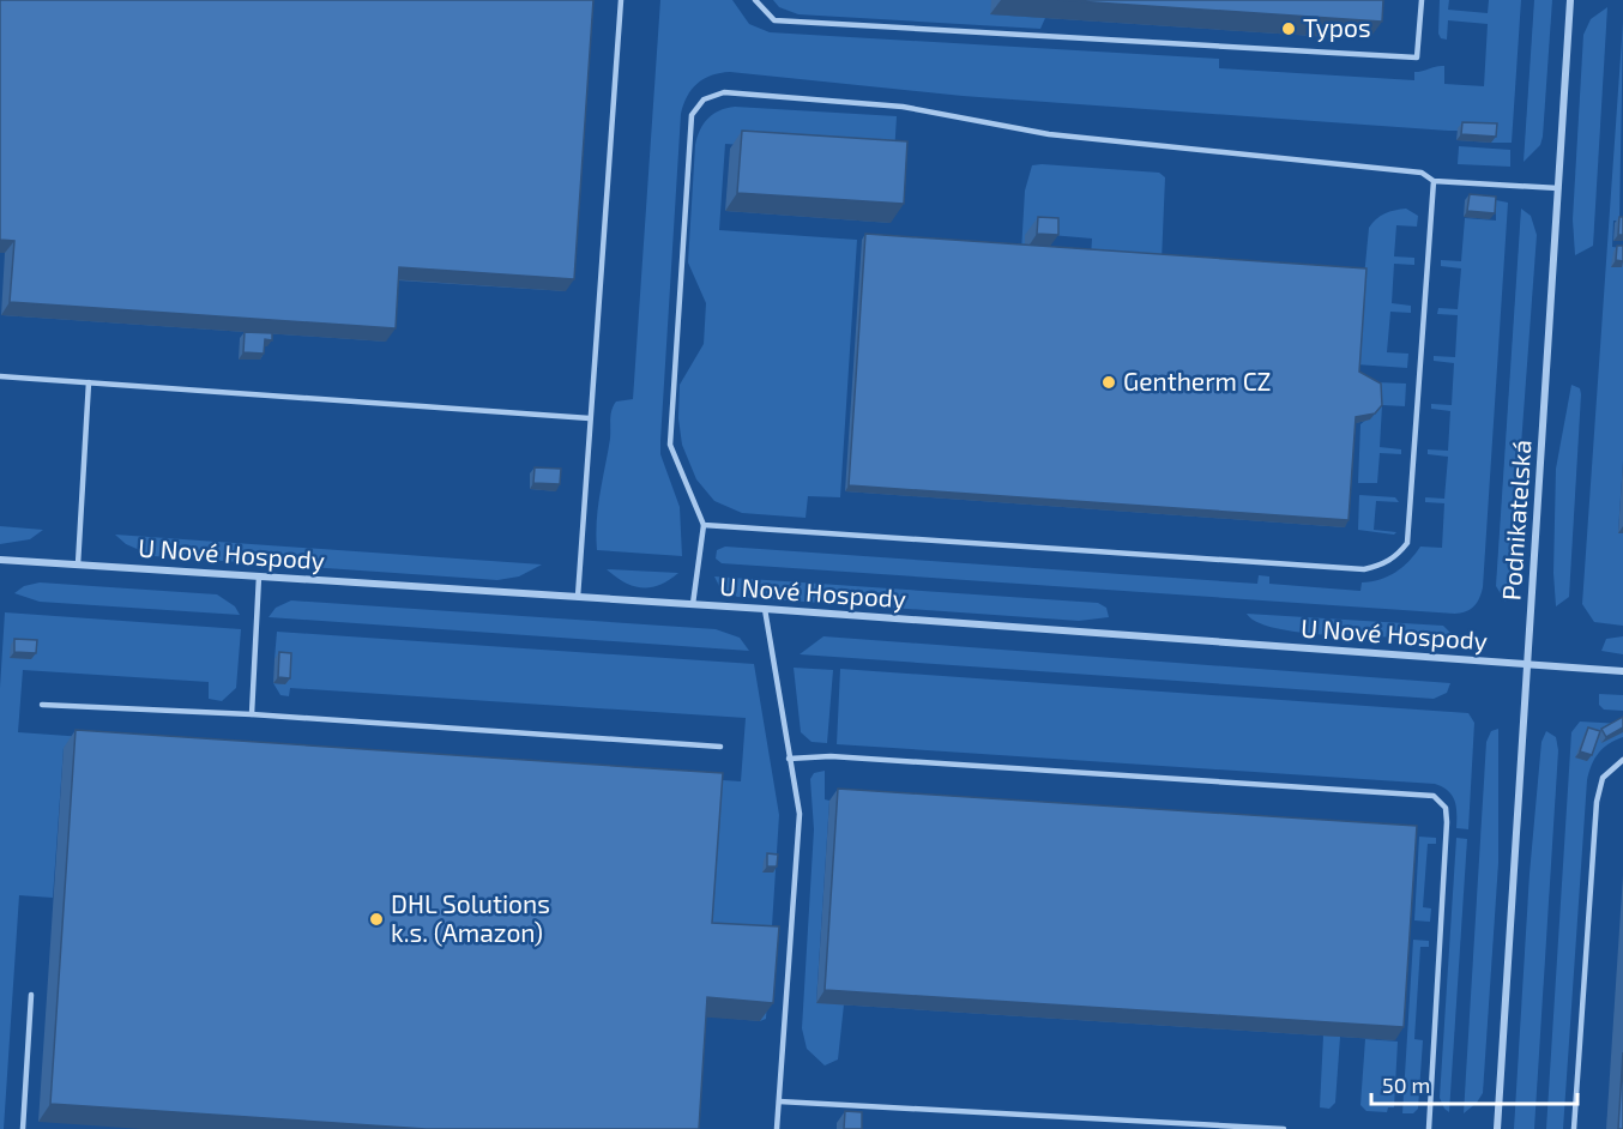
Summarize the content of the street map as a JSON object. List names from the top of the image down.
{
  "streets": {
    "street": ["Podnikatelská", "U Nové Hospody"]
  },
  "crossings": [
    ["Podnikatelská", "U Nové Hospody"]
  ],
  "places": ["Typos", "Gentherm CZ", "DHL Solutions k.s. (Amazon)"],
  "scale_bar": "50 m"
}
